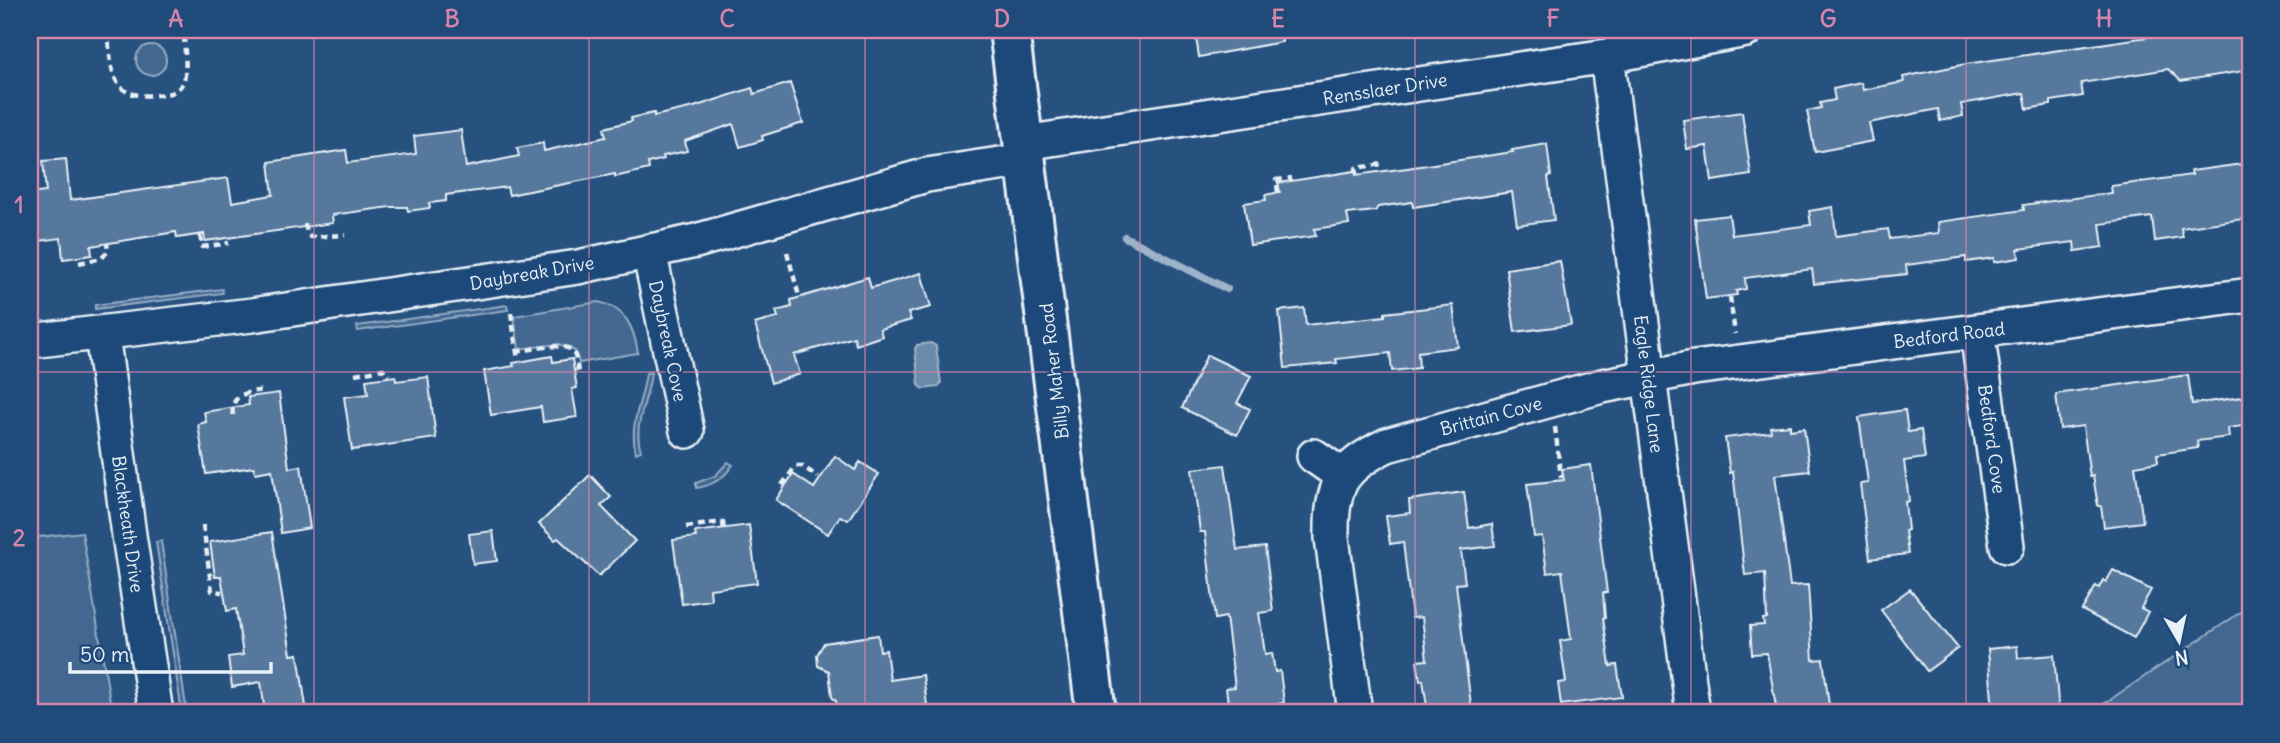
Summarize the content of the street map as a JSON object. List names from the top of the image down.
{
  "streets": {
    "main road": ["Billy Maher Road"],
    "street": [
      "Rensslaer Drive",
      "Daybreak Drive",
      "Bedford Road",
      "Daybreak Cove",
      "Eagle Ridge Lane",
      "Brittain Cove",
      "Bedford Cove",
      "Blackheath Drive"
    ]
  },
  "crossings": [
    ["Rensslaer Drive", "Daybreak Drive"],
    ["Rensslaer Drive", "Billy Maher Road"],
    ["Rensslaer Drive", "Eagle Ridge Lane"],
    ["Daybreak Drive", "Daybreak Cove"],
    ["Daybreak Drive", "Billy Maher Road"],
    ["Daybreak Drive", "Blackheath Drive"],
    ["Bedford Road", "Eagle Ridge Lane"],
    ["Bedford Road", "Brittain Cove"],
    ["Bedford Road", "Bedford Cove"],
    ["Eagle Ridge Lane", "Brittain Cove"]
  ],
  "scale_bar": "50 m",
  "north": "bottom",
  "grid": {
    "columns": [
      "A",
      "B",
      "C",
      "D",
      "E",
      "F",
      "G",
      "H"
    ],
    "rows": ["1", "2"]
  }
}
